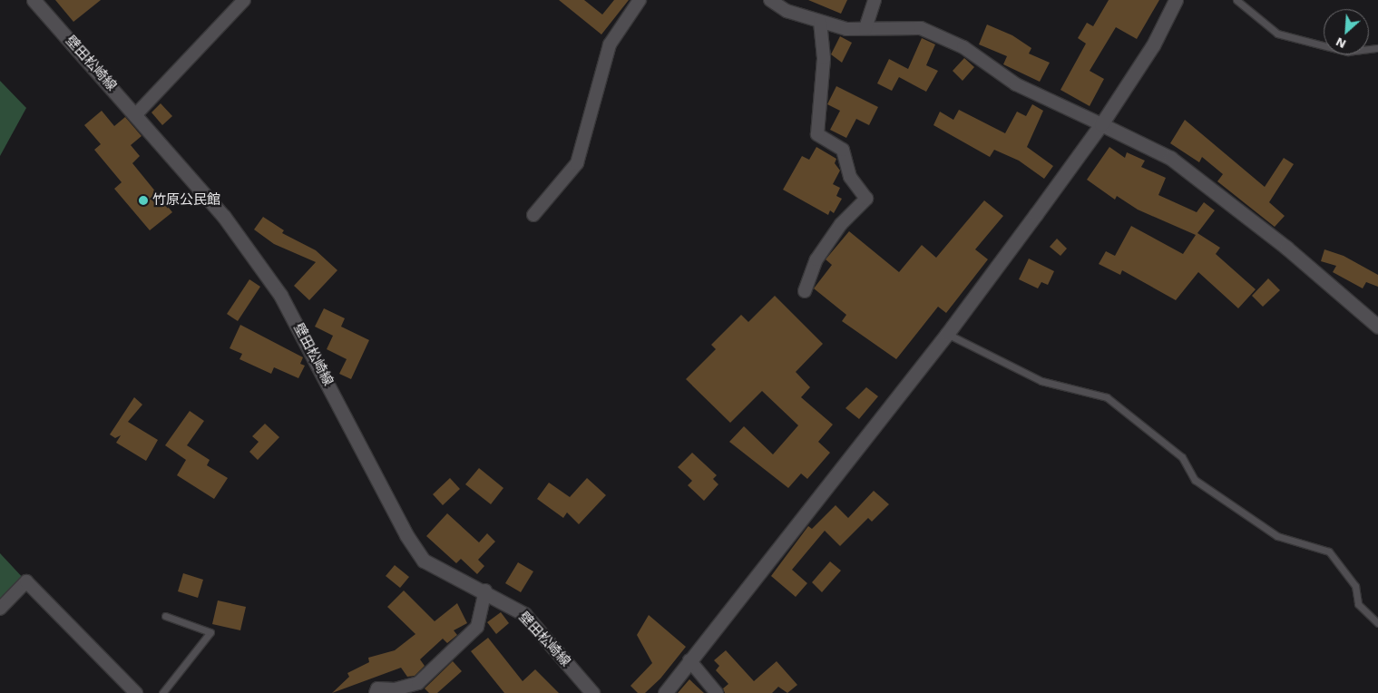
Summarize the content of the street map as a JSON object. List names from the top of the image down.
{
  "streets": {
    "street": ["壁田松崎線"]
  },
  "places": ["竹原公民館"],
  "north": "bottom left"
}
